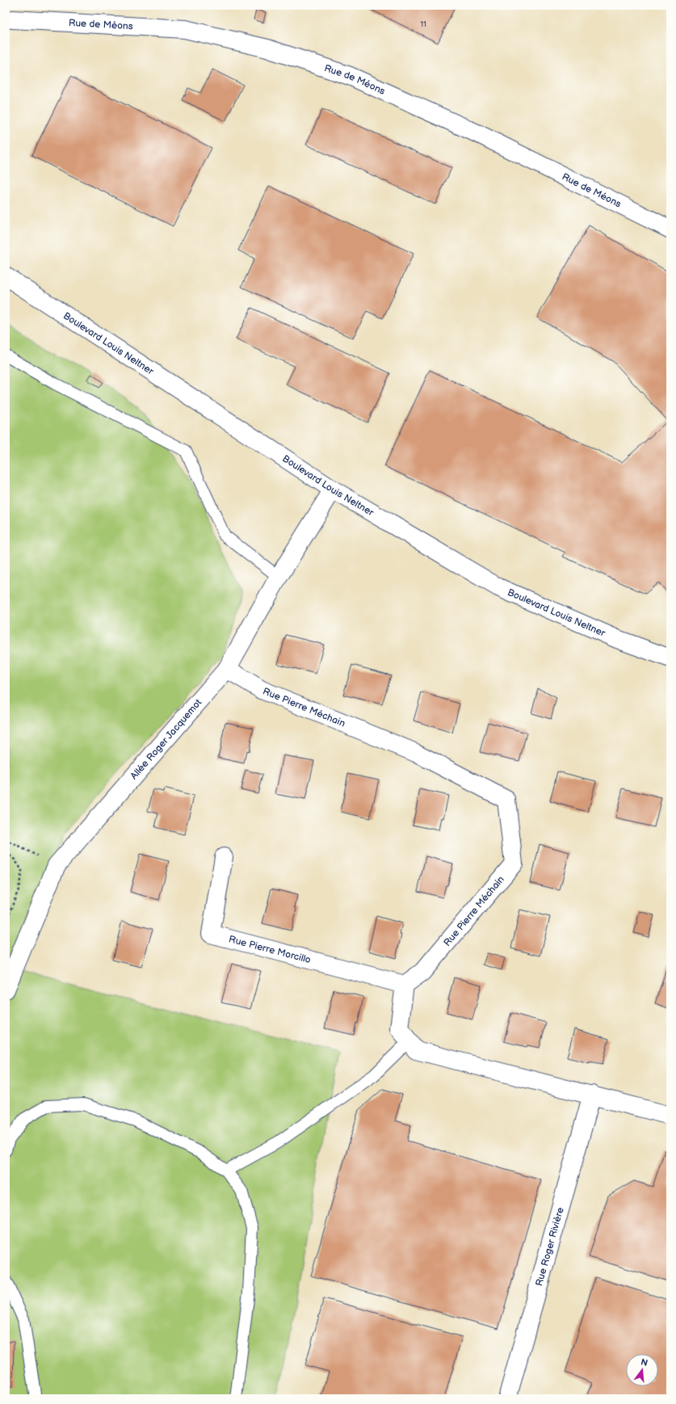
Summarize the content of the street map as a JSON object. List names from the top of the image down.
{
  "streets": {
    "street": [
      "Rue de Méons",
      "Boulevard Louis Neltner",
      "Rue Pierre Méchain",
      "Allée Roger Jacquemot",
      "Rue Pierre Morcillo",
      "Rue Roger Rivière"
    ]
  },
  "crossings": [
    ["Boulevard Louis Neltner", "Allée Roger Jacquemot"],
    ["Rue Pierre Méchain", "Allée Roger Jacquemot"],
    ["Rue Pierre Méchain", "Rue Pierre Morcillo"]
  ],
  "house_numbers": ["11"],
  "north": "top"
}
